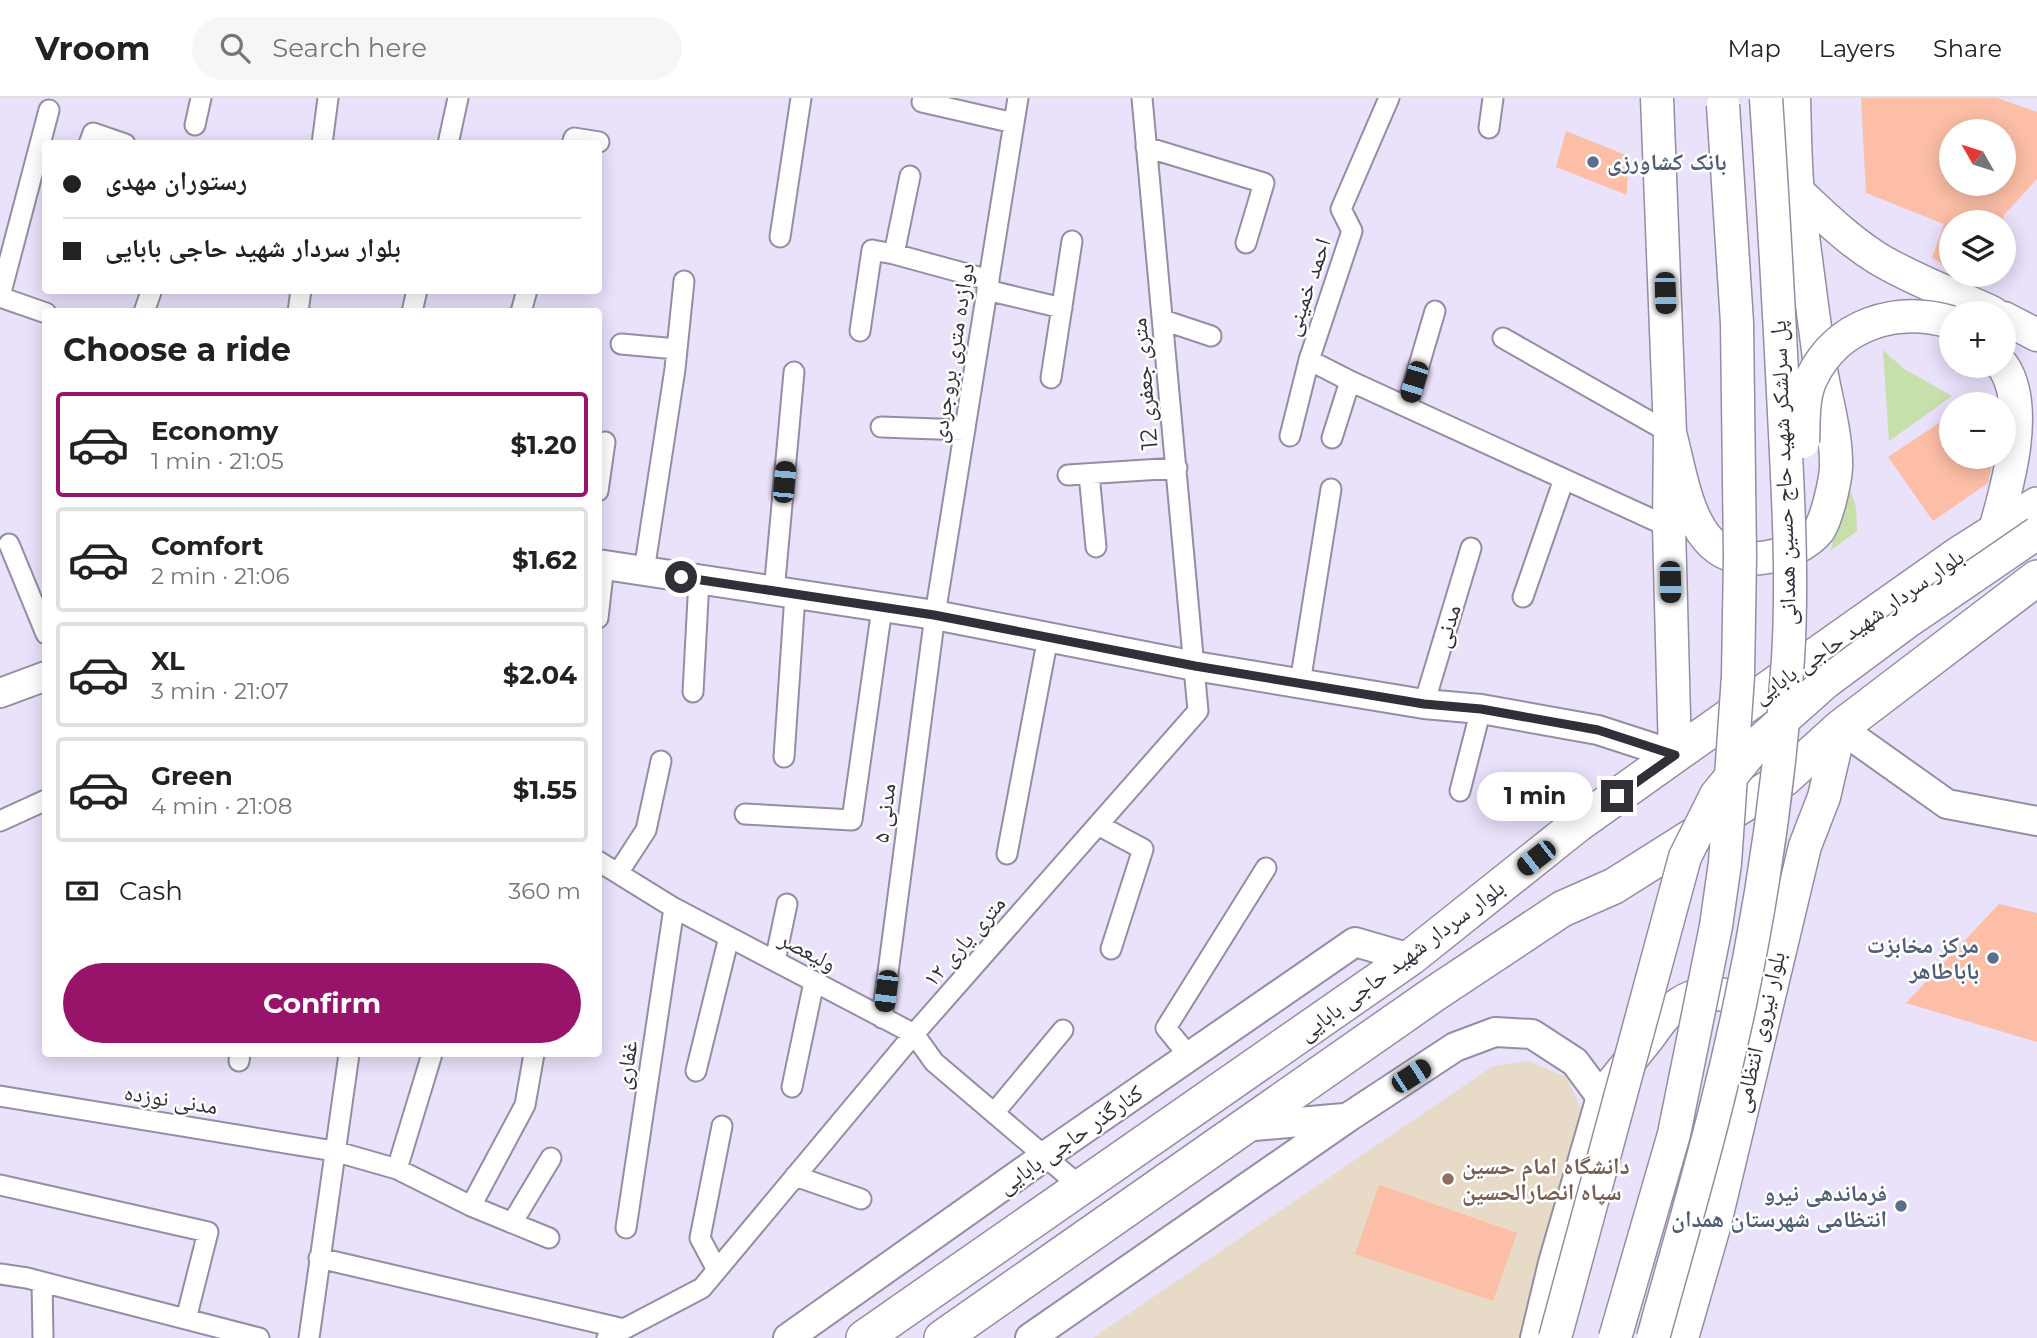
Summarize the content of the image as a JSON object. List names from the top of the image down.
{
  "streets": {
    "highway": ["بلوار سردار شهید حاجی بابایی"],
    "main road": ["پل سرلشکر شهید حاج حسین همدانی", "بلوار نیروی انتظامی", "کنارگذر حاجی بابایی"],
    "street": [
      "احمد خمینی",
      "دوازده متری بروجردی",
      "12 متری جعفری",
      "مدنی",
      "مدنی ۵",
      "۱۲ متری یاری",
      "ولیعصر",
      "غفاری",
      "مدنی نوزده"
    ]
  },
  "crossings": [
    ["دوازده متری بروجردی", "مدنی ۵"],
    ["12 متری جعفری", "۱۲ متری یاری"],
    ["بلوار سردار شهید حاجی بابایی", "ولیعصر"],
    ["بلوار سردار شهید حاجی بابایی", "بلوار نیروی انتظامی"],
    ["بلوار سردار شهید حاجی بابایی", "کنارگذر حاجی بابایی"],
    ["مدنی ۵", "ولیعصر"],
    ["۱۲ متری یاری", "ولیعصر"],
    ["ولیعصر", "غفاری"],
    ["ولیعصر", "کنارگذر حاجی بابایی"]
  ],
  "places": [
    "بانک کشاورزی",
    "مرکز مخابزت باباطاهر",
    "دانشگاه امام حسین سپاه انصارالحسین",
    "فرماندهی نیرو انتظامی شهرستان همدان"
  ],
  "north": "top left",
  "page": {
    "header": "Vroom",
    "search": "Search here",
    "nav": ["Map", "Layers", "Share"],
    "map_buttons": ["+", "−"],
    "banner": ["رستوران مهدی", "بلوار سردار شهید حاجی بابایی"],
    "heading": "Choose a ride",
    "list": [
      {
        "name": "Economy",
        "note": "1 min · 21:05",
        "value": "$1.20"
      },
      {
        "name": "Comfort",
        "note": "2 min · 21:06",
        "value": "$1.62"
      },
      {
        "name": "XL",
        "note": "3 min · 21:07",
        "value": "$2.04"
      },
      {
        "name": "Green",
        "note": "4 min · 21:08",
        "value": "$1.55"
      }
    ],
    "bubble": "1 min",
    "pay": ["Cash", "360 m"],
    "buttons": "Confirm"
  }
}
